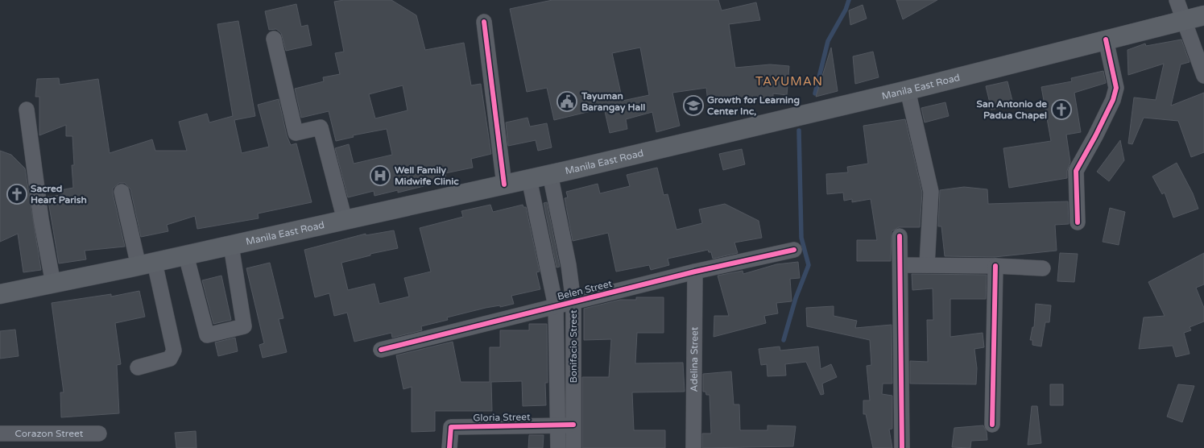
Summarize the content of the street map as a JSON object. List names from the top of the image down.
{
  "streets": {
    "main road": ["Manila East Road"],
    "street": [
      "Belen Street",
      "Bonifacio Street",
      "Adelina Street",
      "Gloria Street",
      "Corazon Street"
    ]
  },
  "crossings": [
    ["Manila East Road", "Bonifacio Street"],
    ["Belen Street", "Bonifacio Street"],
    ["Belen Street", "Adelina Street"],
    ["Bonifacio Street", "Gloria Street"]
  ],
  "districts": ["TAYUMAN"],
  "places": {
    "public building": ["Tayuman Barangay Hall"],
    "school or university": ["Growth for Learning Center Inc,"],
    "church": ["San Antonio de Padua Chapel", "Sacred Heart Parish"],
    "hospital": ["Well Family Midwife Clinic"]
  }
}
